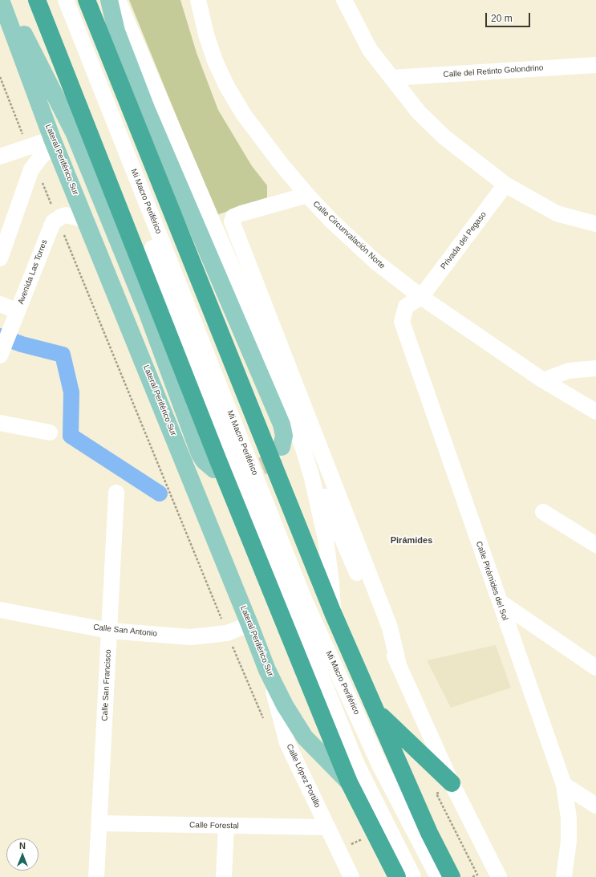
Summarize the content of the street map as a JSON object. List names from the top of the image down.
{
  "streets": {
    "main road": ["Lateral Periférico Sur"],
    "street": [
      "Calle del Retinto Golondrino",
      "Mi Macro Periférico",
      "Calle Circunvalación Norte",
      "Privada del Pegaso",
      "Avenida Las Torres",
      "Calle Pirámides del Sol",
      "Calle San Antonio",
      "Calle San Francisco",
      "Calle López Portillo",
      "Calle Forestal"
    ]
  },
  "crossings": [
    ["Lateral Periférico Sur", "Calle San Antonio"],
    ["Lateral Periférico Sur", "Calle López Portillo"],
    ["Calle Circunvalación Norte", "Privada del Pegaso"],
    ["Calle Circunvalación Norte", "Calle Pirámides del Sol"],
    ["Privada del Pegaso", "Calle Pirámides del Sol"],
    ["Calle San Antonio", "Calle San Francisco"],
    ["Calle San Francisco", "Calle Forestal"],
    ["Calle López Portillo", "Calle Forestal"]
  ],
  "districts": ["Pirámides"],
  "scale_bar": "20 m",
  "north": "top"
}
